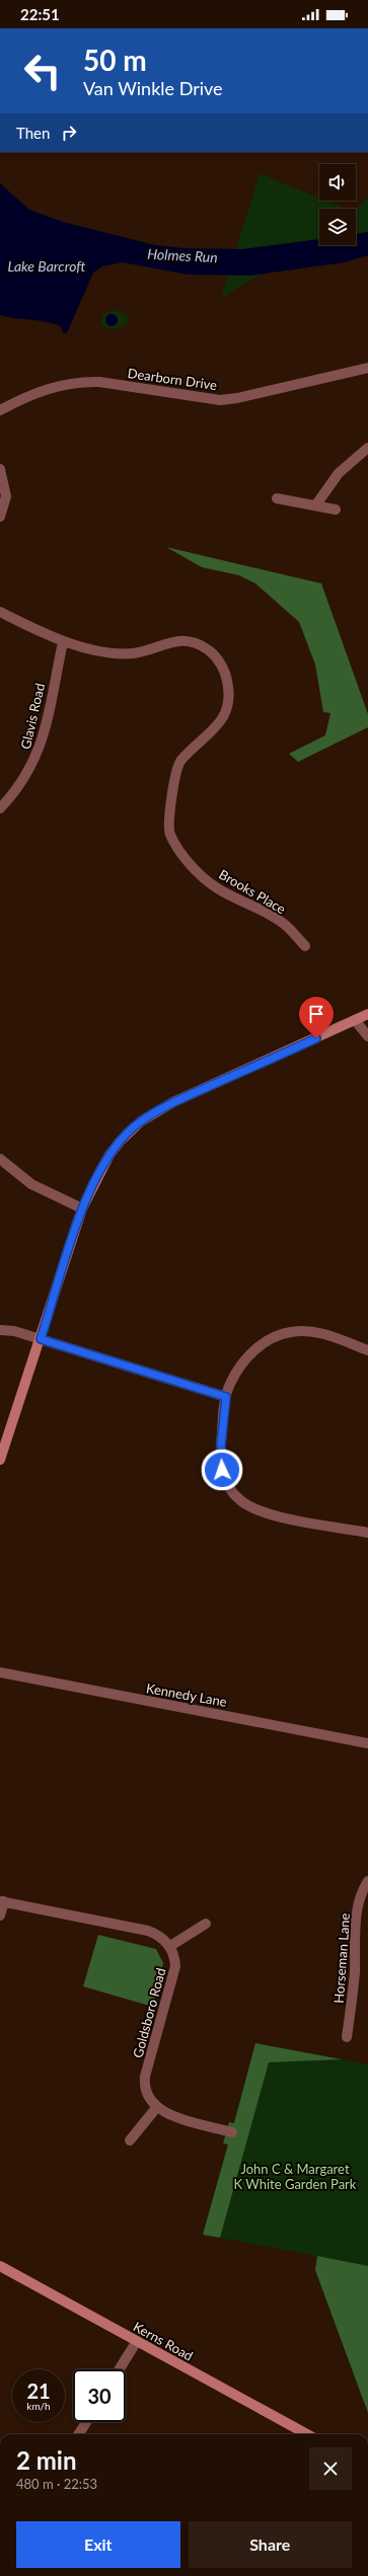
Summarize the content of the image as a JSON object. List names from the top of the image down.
{
  "streets": {
    "main road": ["Kerns Road"],
    "street": [
      "Dearborn Drive",
      "Glavis Road",
      "Brooks Place",
      "Kennedy Lane",
      "Horseman Lane",
      "Goldsboro Road"
    ]
  },
  "crossings": [
    ["Glavis Road", "Brooks Place"]
  ],
  "water": ["Holmes Run", "Lake Barcroft"],
  "parks": ["John C & Margaret K White Garden Park"],
  "page": {
    "status": "22:51",
    "turn": ["50 m", "Van Winkle Drive"],
    "then": "Then",
    "speed": "21 km/h",
    "limit": "30",
    "heading": ["2 min", "480 m · 22:53"],
    "buttons": ["Exit", "Share"]
  }
}
